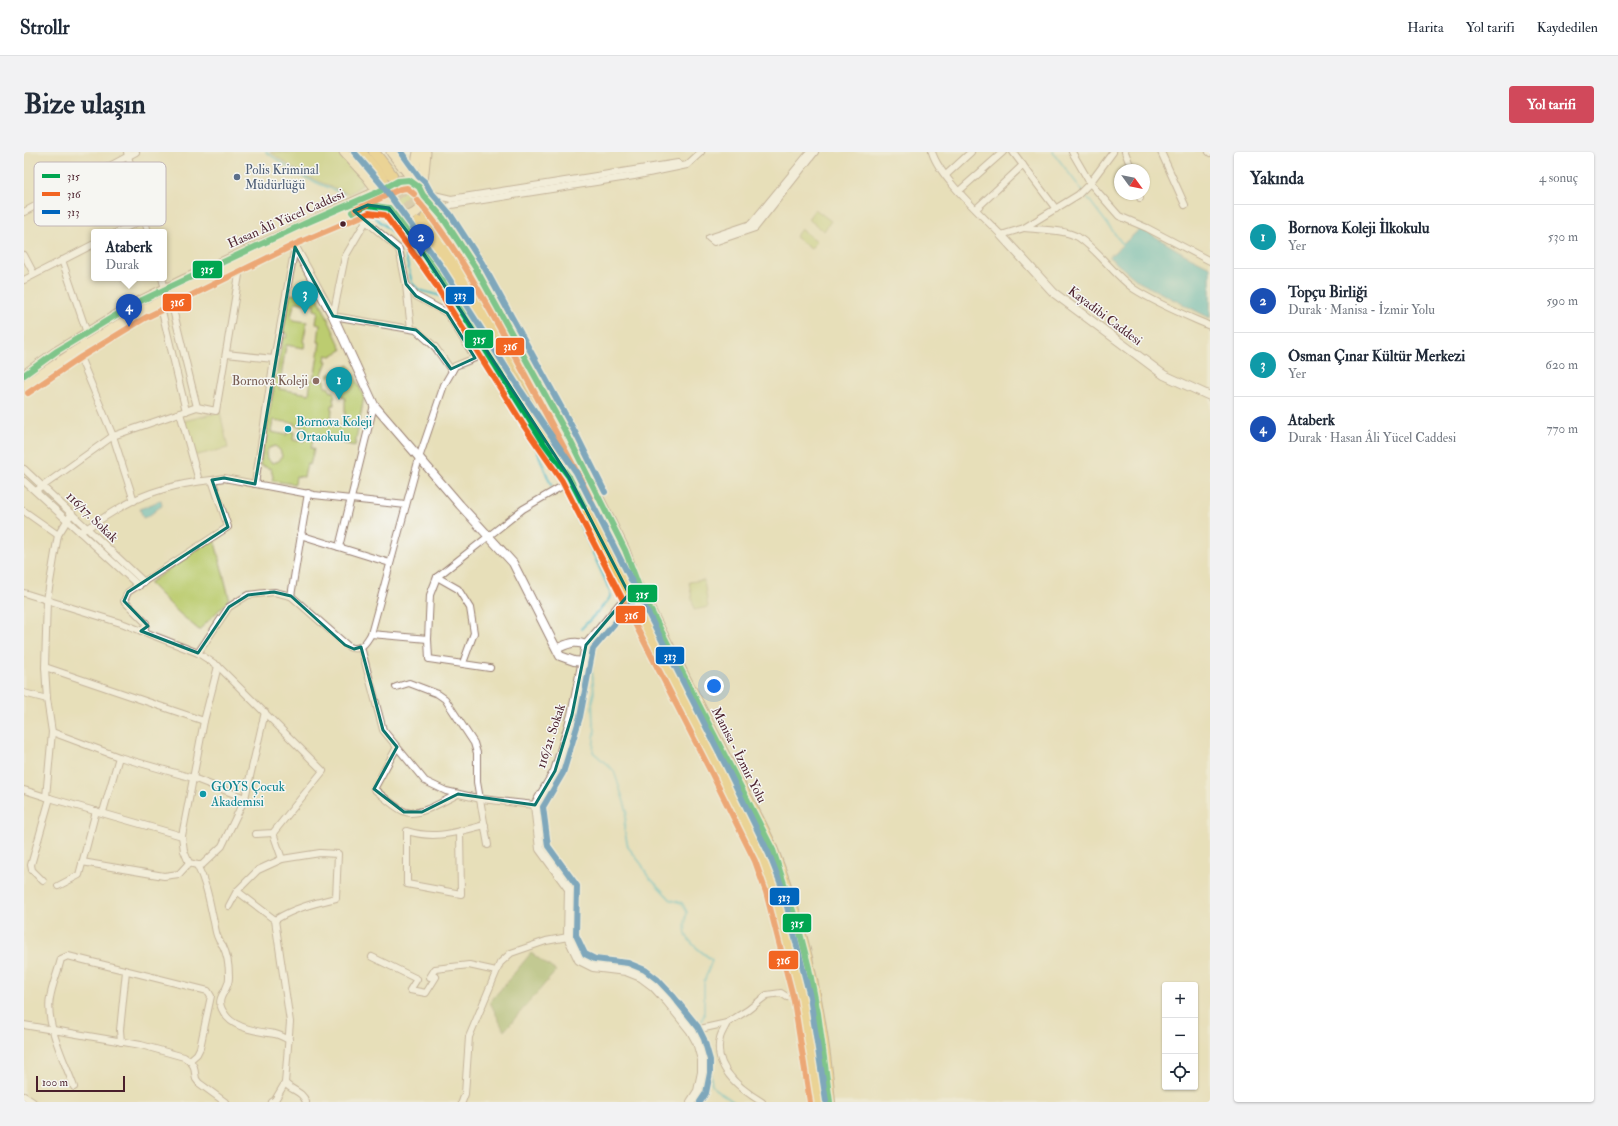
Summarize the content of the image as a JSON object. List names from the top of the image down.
{
  "streets": {
    "highway": ["Manisa - İzmir Yolu"],
    "main road": ["Hasan Âli Yücel Caddesi"],
    "street": ["Kayadibi Caddesi", "116/17. Sokak", "116/21. Sokak"]
  },
  "places": [
    "Polis Kriminal Müdürlüğü",
    "Bornova Koleji",
    "Bornova Koleji Ortaokulu",
    "GOYS Çocuk Akademisi"
  ],
  "lines": ["transit line 313", "transit line 315", "transit line 316"],
  "legend": ["315", "316", "313"],
  "scale_bar": "100 m",
  "north": "bottom right",
  "page": {
    "header": "Strollr",
    "nav": ["Harita", "Yol tarifi", "Kaydedilen"],
    "buttons": "Yol tarifi",
    "title": "Bize ulaşın",
    "heading": ["Yakında", "4 sonuç"],
    "list": [
      {
        "mark": "1",
        "name": "Bornova Koleji İlkokulu",
        "note": "Yer",
        "value": "530 m"
      },
      {
        "mark": "2",
        "name": "Topçu Birliği",
        "note": "Durak · Manisa - İzmir Yolu",
        "value": "590 m"
      },
      {
        "mark": "3",
        "name": "Osman Çınar Kültür Merkezi",
        "note": "Yer",
        "value": "620 m"
      },
      {
        "mark": "4",
        "name": "Ataberk",
        "note": "Durak · Hasan Âli Yücel Caddesi",
        "value": "770 m"
      }
    ],
    "pins": [
      "2",
      "3",
      "4",
      "1"
    ],
    "popup": ["Ataberk", "Durak"],
    "map_buttons": ["+", "−"],
    "scale": "100 m"
  }
}
